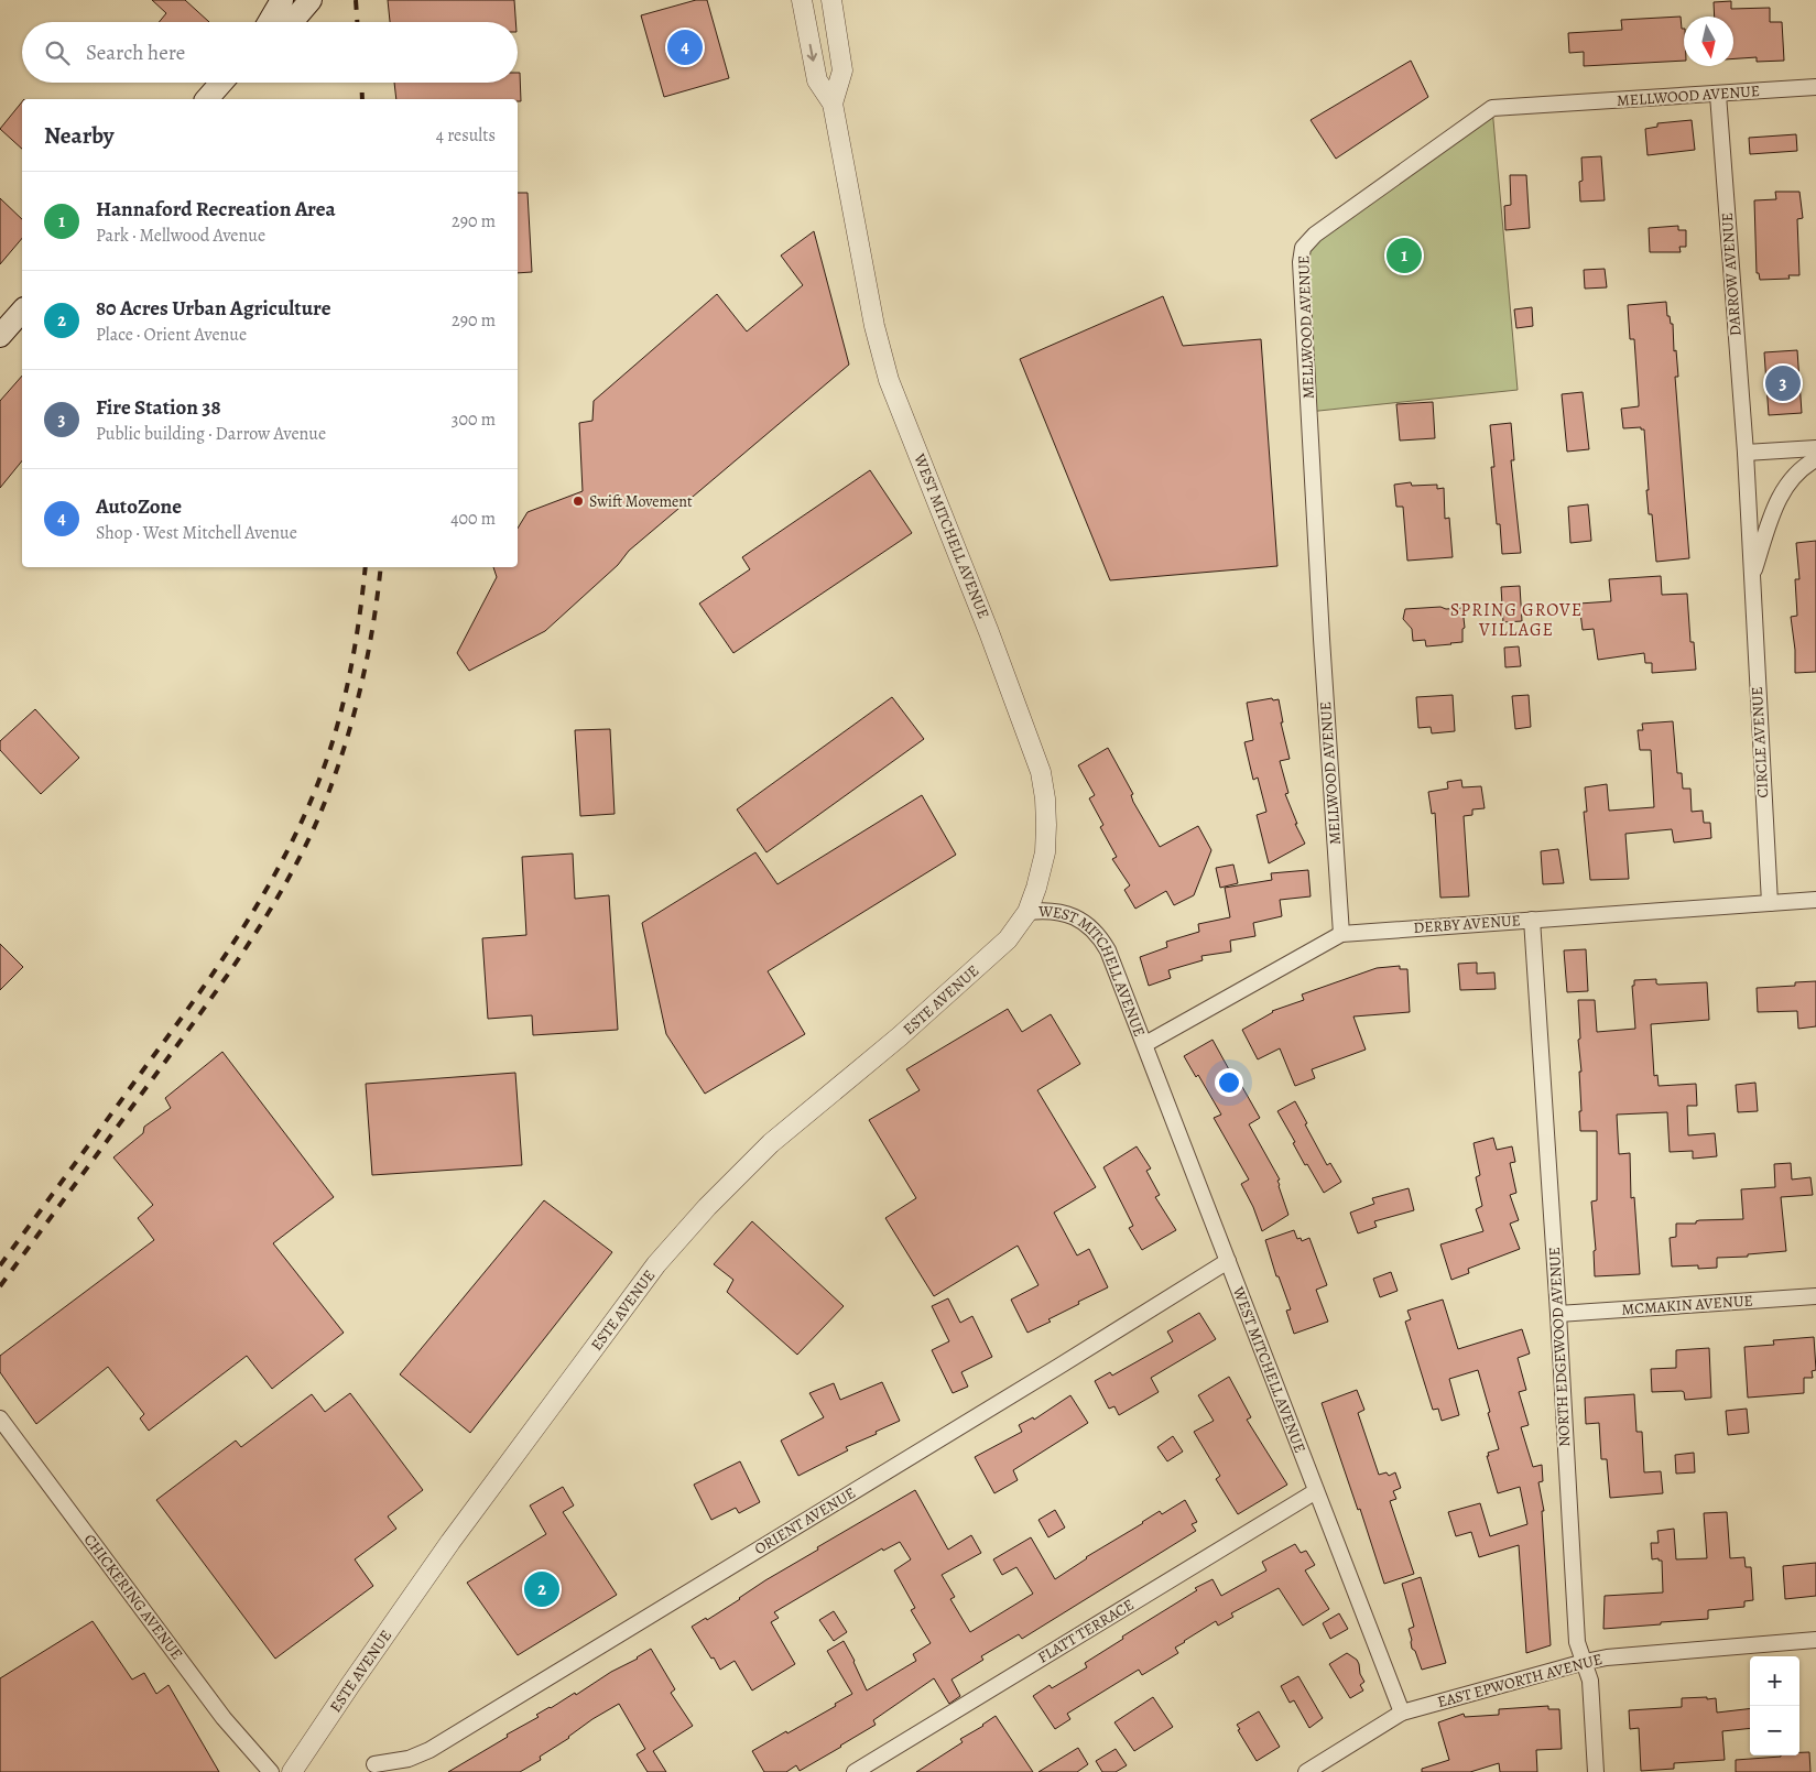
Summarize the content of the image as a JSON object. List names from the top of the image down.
{
  "streets": {
    "street": [
      "MELLWOOD AVENUE",
      "DARROW AVENUE",
      "WEST MITCHELL AVENUE",
      "CIRCLE AVENUE",
      "DERBY AVENUE",
      "ESTE AVENUE",
      "MCMAKIN AVENUE",
      "NORTH EDGEWOOD AVENUE",
      "ORIENT AVENUE",
      "CHICKERING AVENUE",
      "FLATT TERRACE",
      "EAST EPWORTH AVENUE"
    ]
  },
  "crossings": [
    ["MELLWOOD AVENUE", "DARROW AVENUE"],
    ["MELLWOOD AVENUE", "DERBY AVENUE"],
    ["DARROW AVENUE", "CIRCLE AVENUE"],
    ["WEST MITCHELL AVENUE", "DERBY AVENUE"],
    ["WEST MITCHELL AVENUE", "ESTE AVENUE"],
    ["WEST MITCHELL AVENUE", "ORIENT AVENUE"],
    ["WEST MITCHELL AVENUE", "FLATT TERRACE"],
    ["WEST MITCHELL AVENUE", "EAST EPWORTH AVENUE"],
    ["CIRCLE AVENUE", "DERBY AVENUE"],
    ["DERBY AVENUE", "NORTH EDGEWOOD AVENUE"],
    ["MCMAKIN AVENUE", "NORTH EDGEWOOD AVENUE"],
    ["NORTH EDGEWOOD AVENUE", "EAST EPWORTH AVENUE"]
  ],
  "districts": ["SPRING GROVE VILLAGE"],
  "places": ["Swift Movement"],
  "north": "bottom",
  "page": {
    "search": "Search here",
    "pins": [
      "4",
      "1",
      "3",
      "2"
    ],
    "heading": ["Nearby", "4 results"],
    "list": [
      {
        "mark": "1",
        "name": "Hannaford Recreation Area",
        "note": "Park · Mellwood Avenue",
        "value": "290 m"
      },
      {
        "mark": "2",
        "name": "80 Acres Urban Agriculture",
        "note": "Place · Orient Avenue",
        "value": "290 m"
      },
      {
        "mark": "3",
        "name": "Fire Station 38",
        "note": "Public building · Darrow Avenue",
        "value": "300 m"
      },
      {
        "mark": "4",
        "name": "AutoZone",
        "note": "Shop · West Mitchell Avenue",
        "value": "400 m"
      }
    ],
    "map_buttons": ["+", "−"]
  }
}
